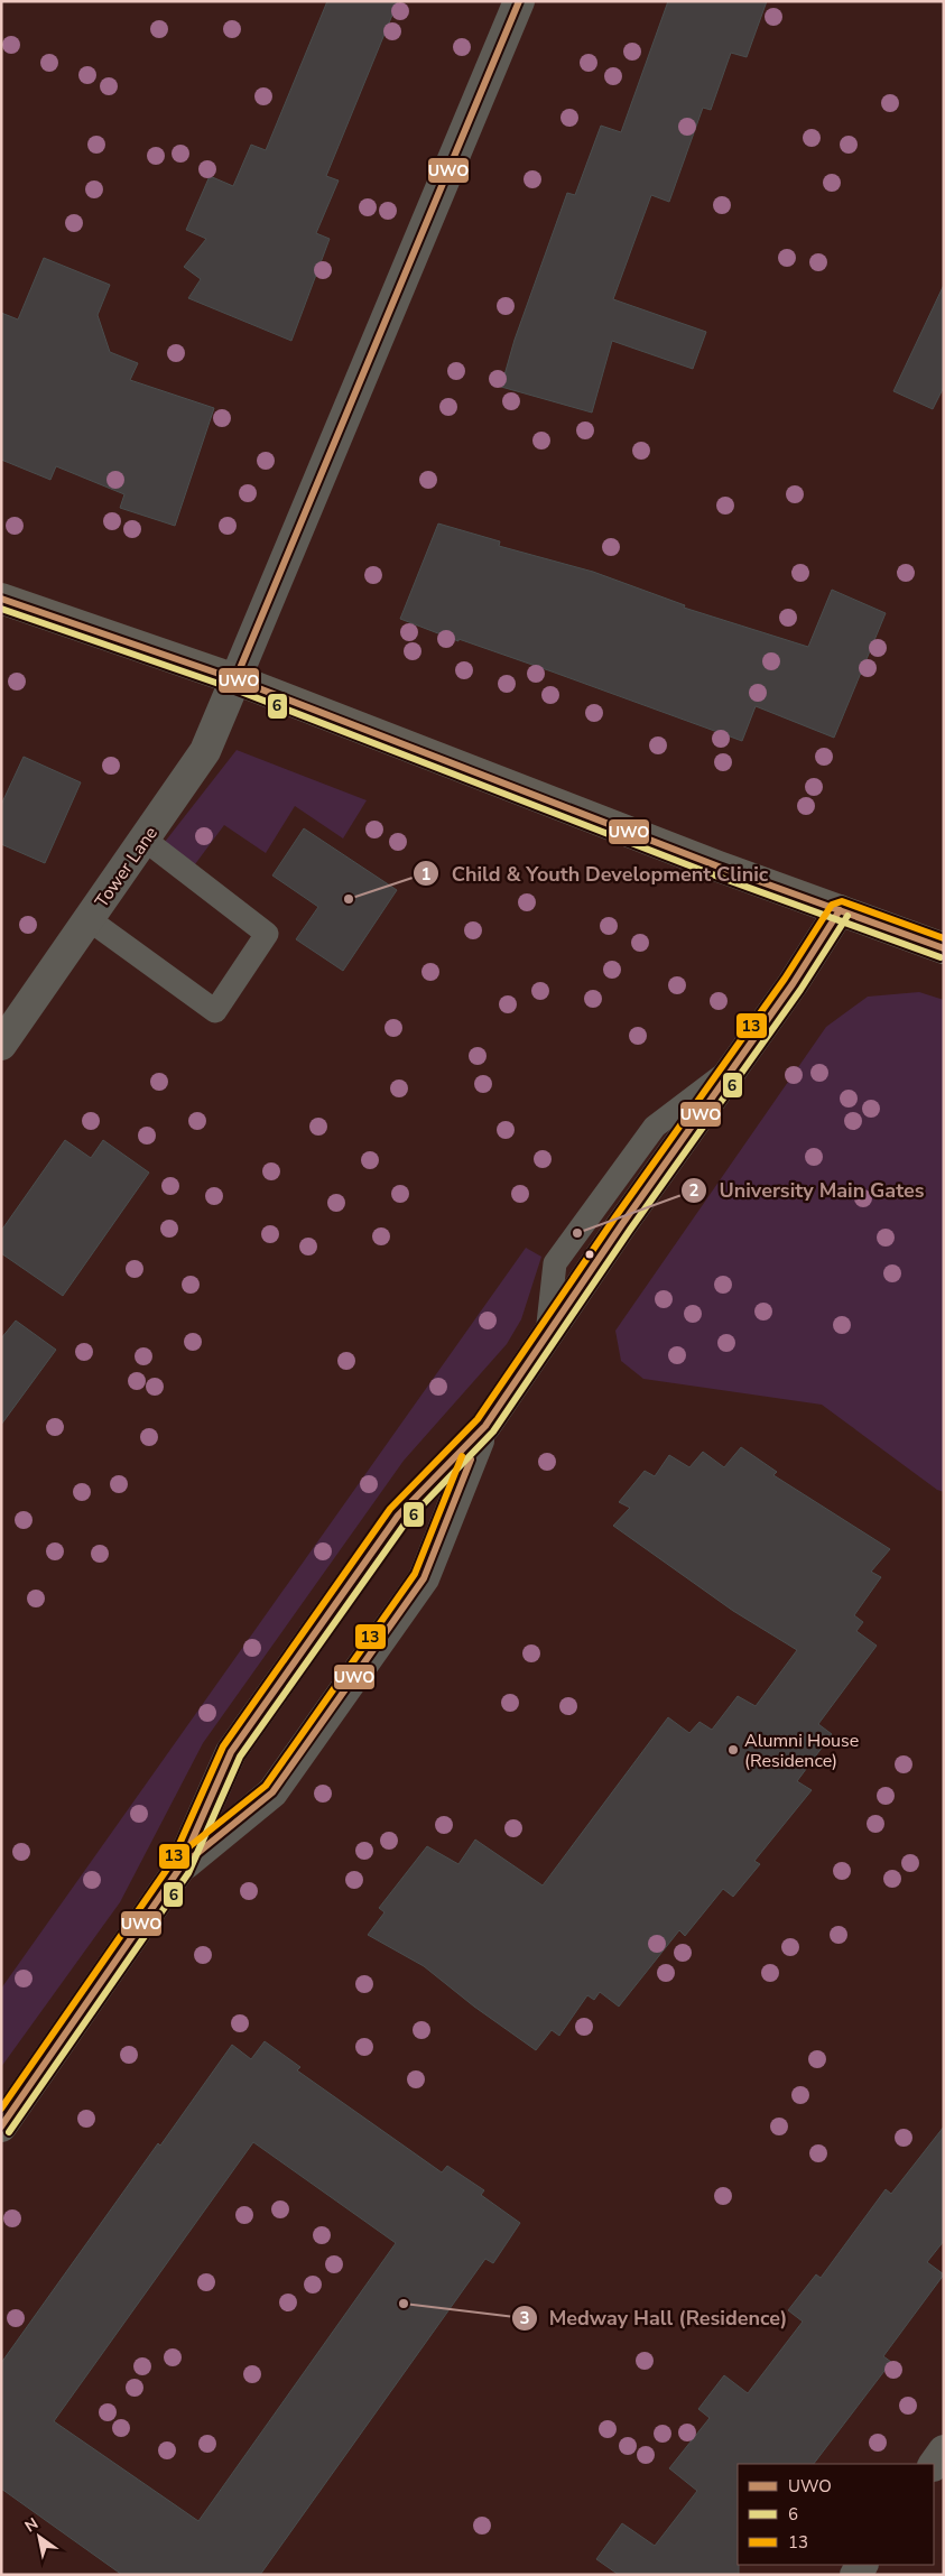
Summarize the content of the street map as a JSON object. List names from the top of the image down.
{
  "streets": {
    "street": ["Tower Lane"]
  },
  "places": [
    "Child & Youth Development Clinic",
    "University Main Gates",
    "Alumni House (Residence)",
    "Medway Hall (Residence)"
  ],
  "lines": ["transit line UWO", "transit line 6", "transit line 13"],
  "legend": ["UWO", "6", "13"],
  "north": "top left"
}
